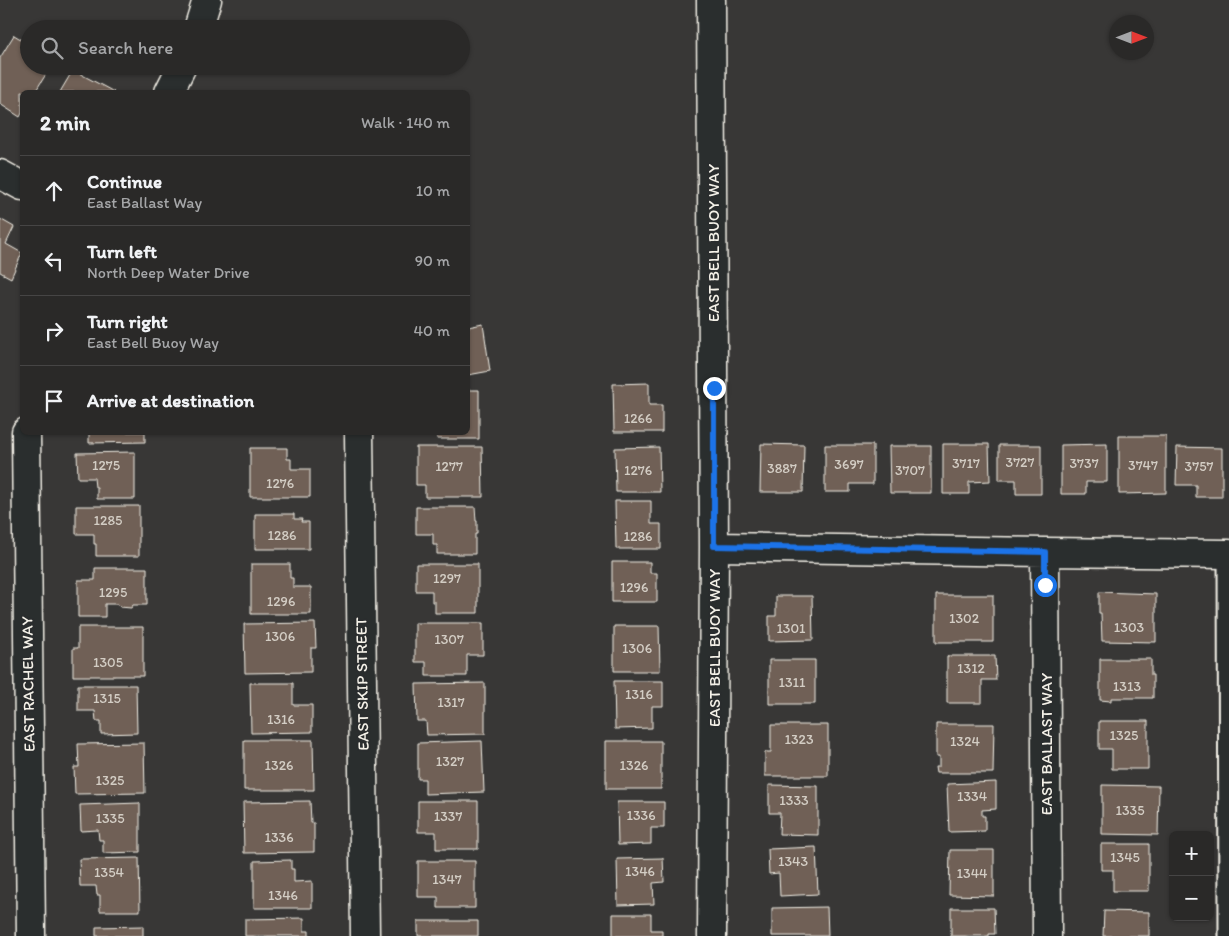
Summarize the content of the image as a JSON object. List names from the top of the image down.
{
  "streets": {
    "street": [
      "EAST BELL BUOY WAY",
      "EAST RACHEL WAY",
      "EAST SKIP STREET",
      "EAST BALLAST WAY"
    ]
  },
  "house_numbers": [
    "1266",
    "3727",
    "3717",
    "3737",
    "3697",
    "1275",
    "3747",
    "1277",
    "3757",
    "3887",
    "1276",
    "3707",
    "1276",
    "1285",
    "1286",
    "1286",
    "1297",
    "1296",
    "1295",
    "1296",
    "1302",
    "1303",
    "1301",
    "1306",
    "1307",
    "1306",
    "1305",
    "1312",
    "1311",
    "1313",
    "1316",
    "1315",
    "1317",
    "1316",
    "1325",
    "1323",
    "1324",
    "1327",
    "1326",
    "1326",
    "1325",
    "1334",
    "1333",
    "1335",
    "1336",
    "1337",
    "1335",
    "1336",
    "1345",
    "1343",
    "1346",
    "1354",
    "1344",
    "1347",
    "1346"
  ],
  "north": "right",
  "page": {
    "search": "Search here",
    "heading": ["2 min", "Walk · 140 m"],
    "list": [
      ["Continue", "East Ballast Way", "10 m"],
      ["Turn left", "North Deep Water Drive", "90 m"],
      ["Turn right", "East Bell Buoy Way", "40 m"],
      "Arrive at destination"
    ],
    "map_buttons": ["+", "−"]
  }
}
